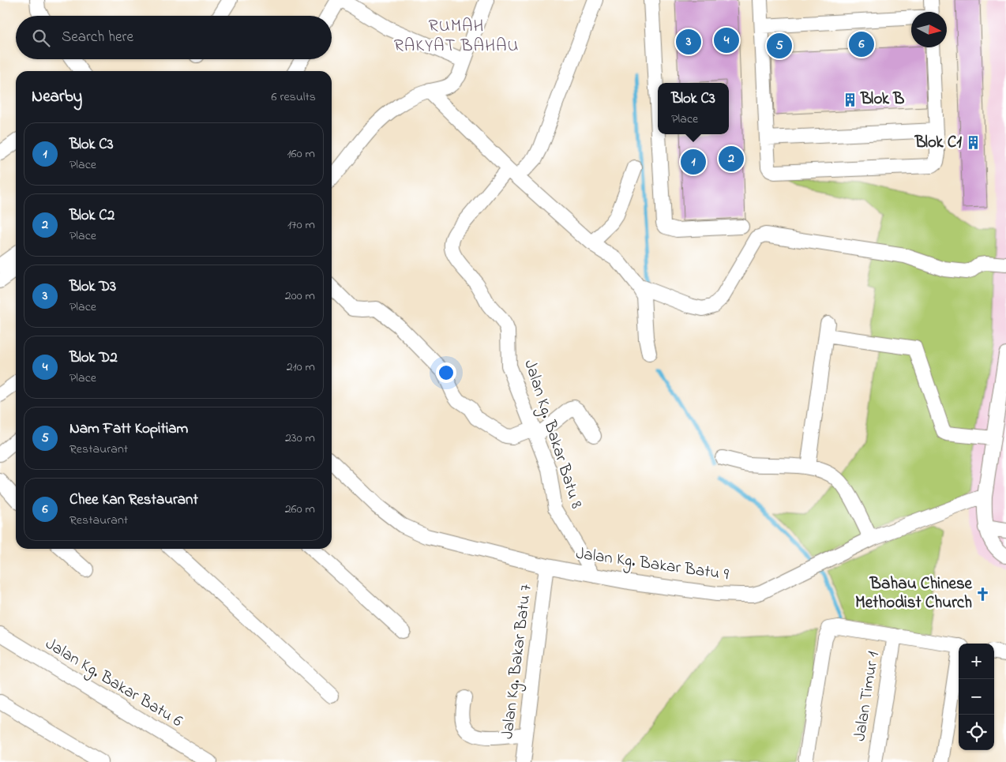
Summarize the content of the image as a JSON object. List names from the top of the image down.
{
  "streets": {
    "street": [
      "Jalan Kg. Bakar Batu 8",
      "Jalan Kg. Bakar Batu 9",
      "Jalan Kg. Bakar Batu 7",
      "Jalan Kg. Bakar Batu 6",
      "Jalan Timur 1"
    ]
  },
  "crossings": [
    ["Jalan Kg. Bakar Batu 8", "Jalan Kg. Bakar Batu 9"],
    ["Jalan Kg. Bakar Batu 9", "Jalan Kg. Bakar Batu 7"]
  ],
  "districts": ["RUMAH RAKYAT BAHAU"],
  "places": {
    "building": ["Blok B", "Blok C1"],
    "church": ["Bahau Chinese Methodist Church"]
  },
  "north": "right",
  "page": {
    "search": "Search here",
    "pins": [
      "4",
      "3",
      "6",
      "5",
      "2",
      "1"
    ],
    "heading": ["Nearby", "6 results"],
    "popup": ["Blok C3", "Place"],
    "list": [
      {
        "mark": "1",
        "name": "Blok C3",
        "note": "Place",
        "value": "160 m"
      },
      {
        "mark": "2",
        "name": "Blok C2",
        "note": "Place",
        "value": "170 m"
      },
      {
        "mark": "3",
        "name": "Blok D3",
        "note": "Place",
        "value": "200 m"
      },
      {
        "mark": "4",
        "name": "Blok D2",
        "note": "Place",
        "value": "210 m"
      },
      {
        "mark": "5",
        "name": "Nam Fatt Kopitiam",
        "note": "Restaurant",
        "value": "230 m"
      },
      {
        "mark": "6",
        "name": "Chee Kan Restaurant",
        "note": "Restaurant",
        "value": "260 m"
      }
    ],
    "map_buttons": ["+", "−"]
  }
}
